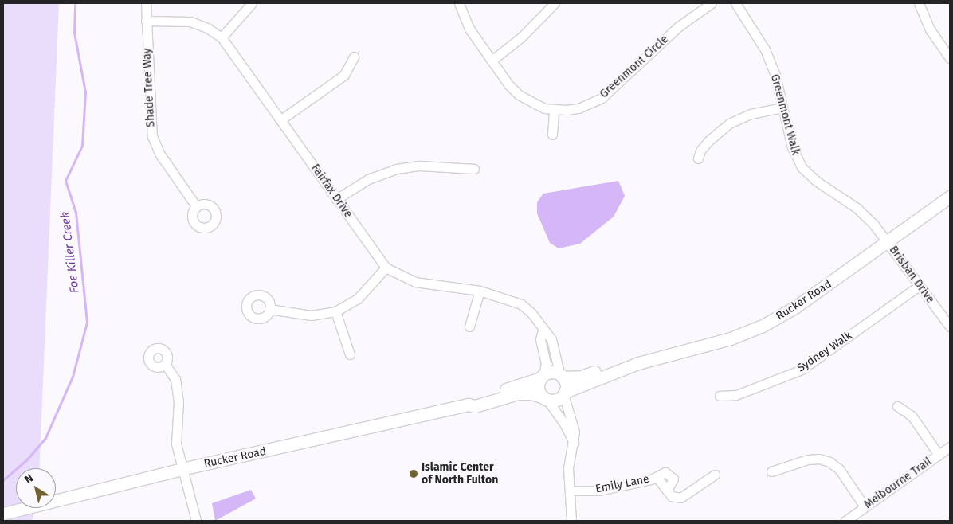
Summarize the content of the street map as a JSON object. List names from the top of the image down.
{
  "streets": {
    "main road": ["Rucker Road"],
    "street": [
      "Greenmont Circle",
      "Shade Tree Way",
      "Greenmont Walk",
      "Fairfax Drive",
      "Brisban Drive",
      "Sydney Walk",
      "Melbourne Trail",
      "Emily Lane"
    ]
  },
  "crossings": [
    ["Shade Tree Way", "Fairfax Drive"],
    ["Greenmont Walk", "Brisban Drive"],
    ["Greenmont Walk", "Rucker Road"],
    ["Fairfax Drive", "Rucker Road"],
    ["Brisban Drive", "Rucker Road"],
    ["Brisban Drive", "Sydney Walk"]
  ],
  "water": ["Foe Killer Creek"],
  "places": ["Islamic Center of North Fulton"],
  "north": "top left"
}
